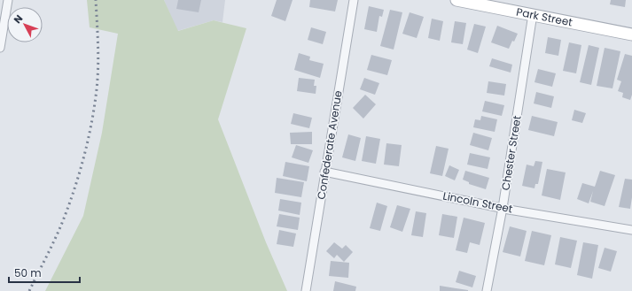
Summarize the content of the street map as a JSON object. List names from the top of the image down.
{
  "streets": {
    "street": [
      "Park Street",
      "Confederate Avenue",
      "Chester Street",
      "Lincoln Street"
    ]
  },
  "crossings": [
    ["Park Street", "Chester Street"],
    ["Confederate Avenue", "Lincoln Street"],
    ["Chester Street", "Lincoln Street"]
  ],
  "scale_bar": "50 m",
  "north": "top left"
}
